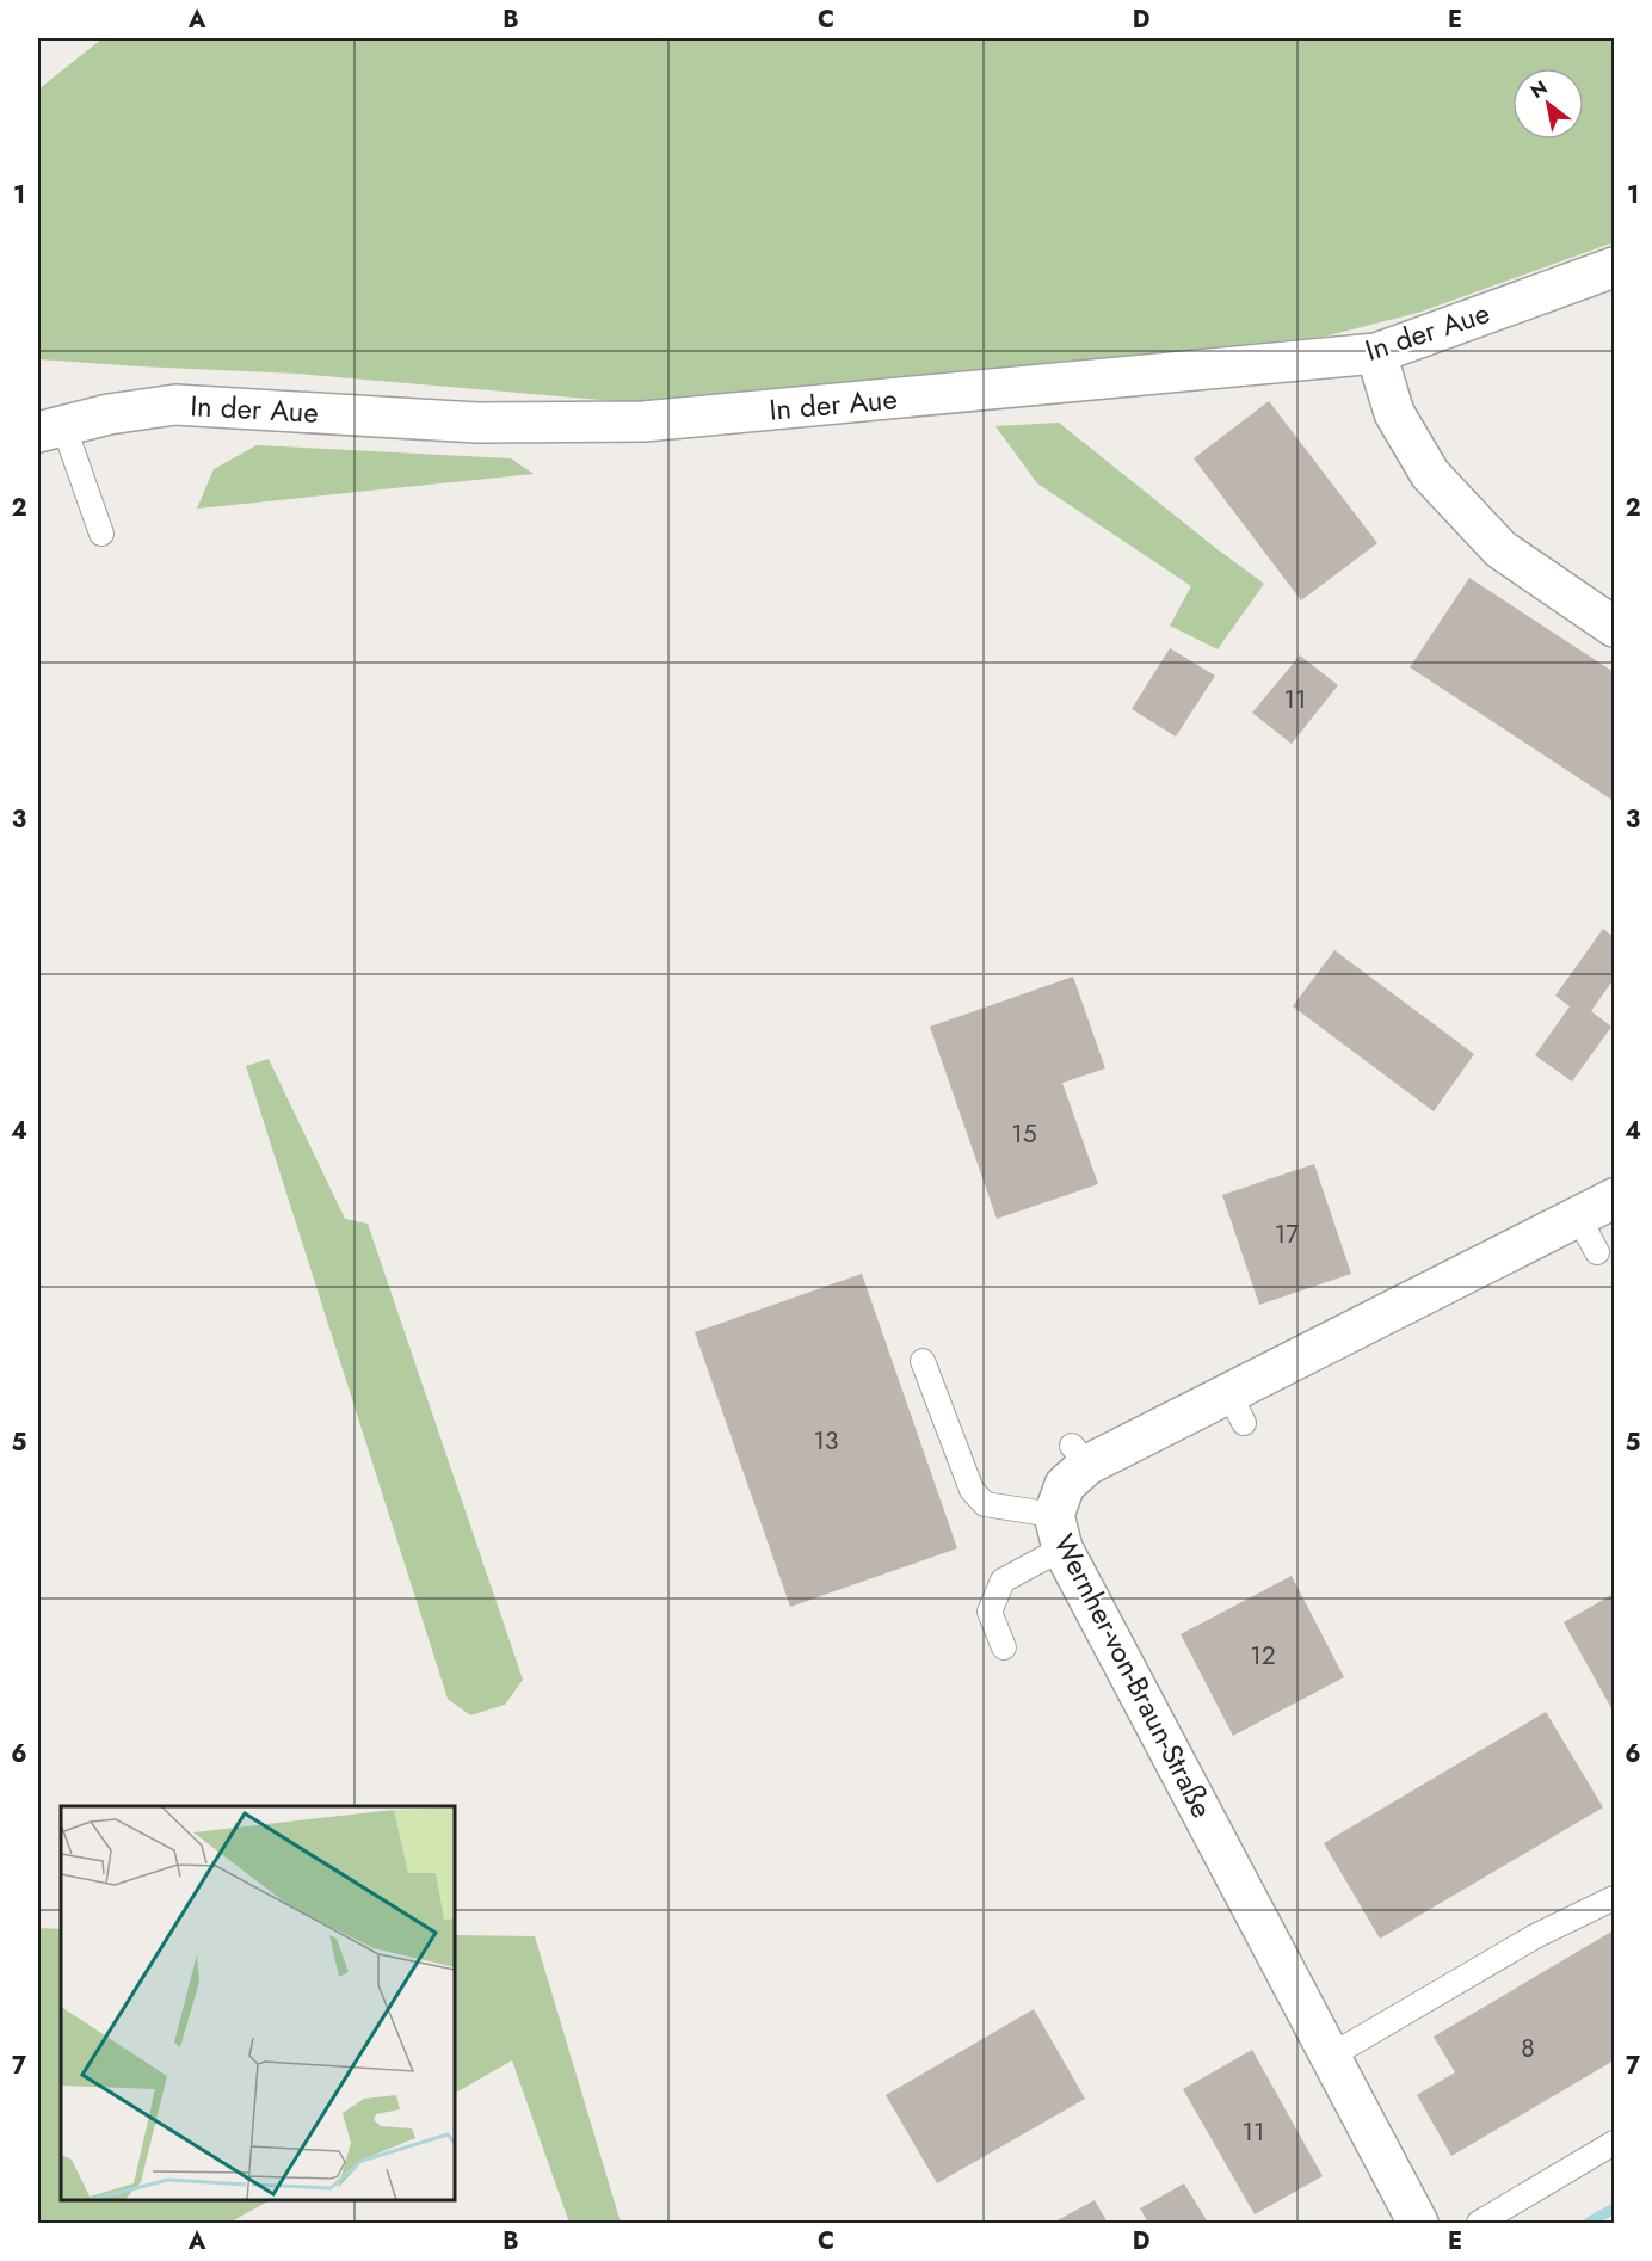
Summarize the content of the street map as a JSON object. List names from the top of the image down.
{
  "streets": {
    "street": ["In der Aue", "Wernher-von-Braun-Straße"]
  },
  "house_numbers": [
    "11",
    "15",
    "17",
    "13",
    "12",
    "8",
    "11"
  ],
  "north": "top left",
  "grid": {
    "columns": [
      "A",
      "B",
      "C",
      "D",
      "E"
    ],
    "rows": [
      "1",
      "2",
      "3",
      "4",
      "5",
      "6",
      "7"
    ]
  }
}
